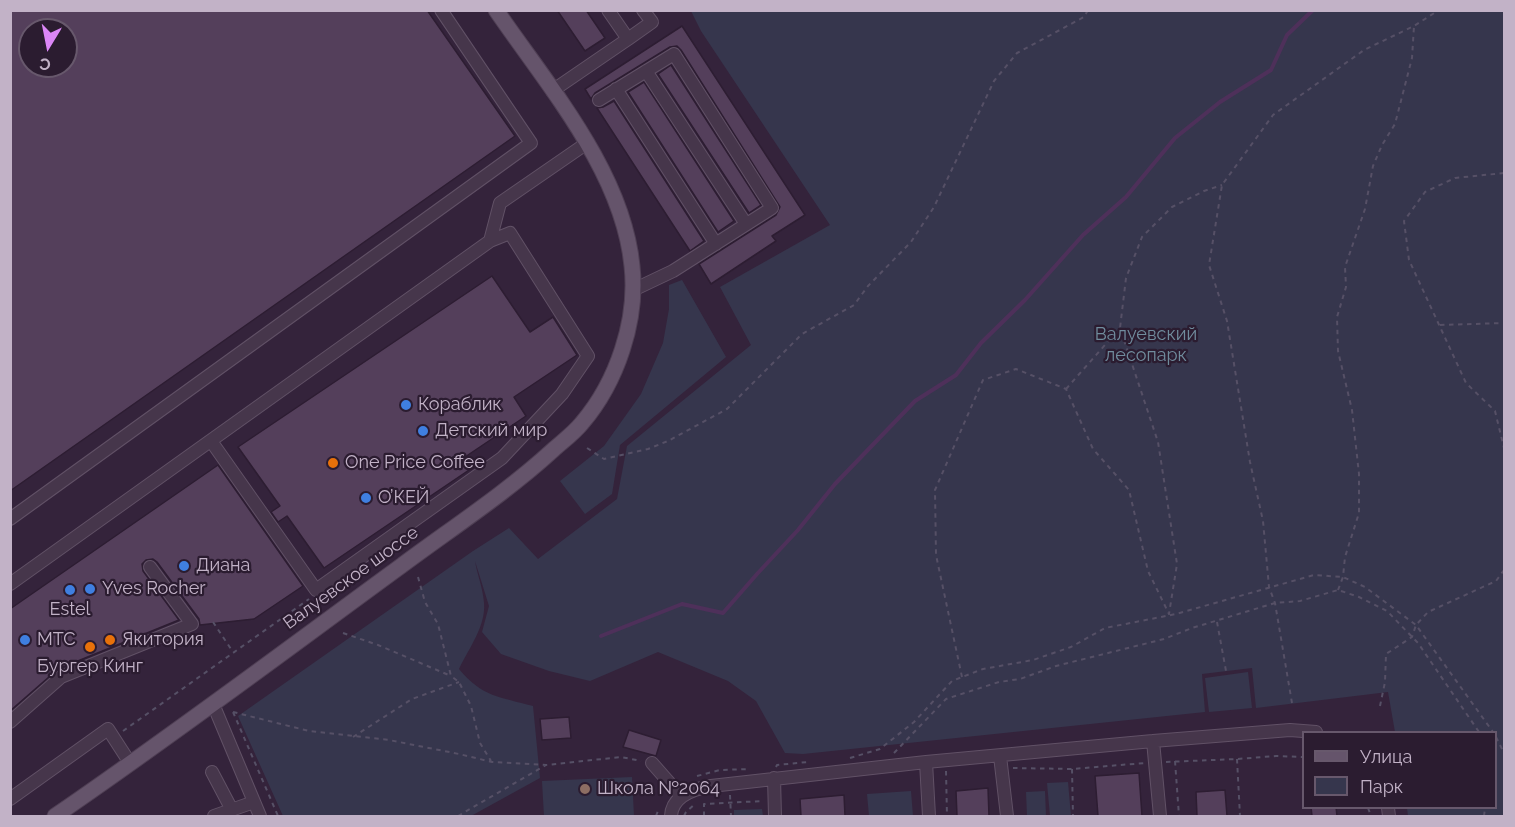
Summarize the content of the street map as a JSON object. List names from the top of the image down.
{
  "streets": {
    "main road": ["Валуевское шоссе"]
  },
  "parks": ["Валуевский лесопарк"],
  "places": [
    "Кораблик",
    "Детский мир",
    "One Price Coffee",
    "О’КЕЙ",
    "Диана",
    "Yves Rocher",
    "Estel",
    "МТС",
    "Якитория",
    "Бургер Кинг",
    "Школа №2064"
  ],
  "legend": ["Улица", "Парк"],
  "north": "bottom"
}
